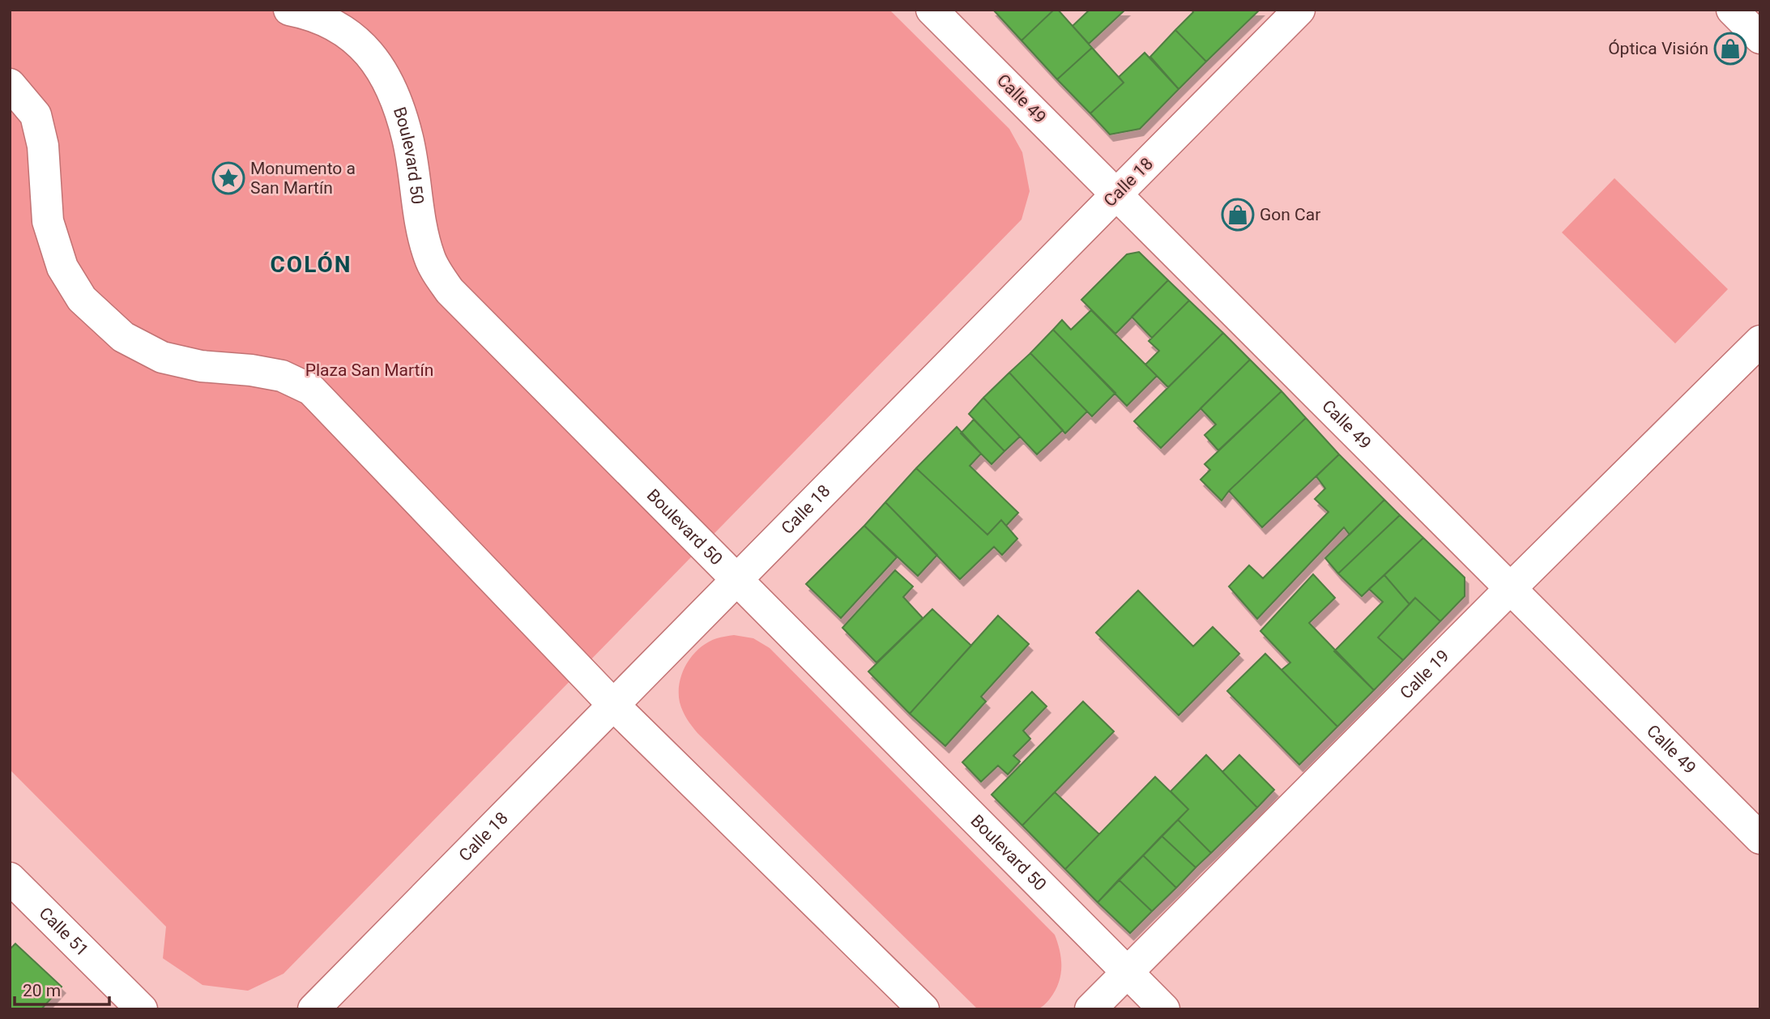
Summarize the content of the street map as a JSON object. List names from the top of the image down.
{
  "streets": {
    "main road": [
      "Calle 49",
      "Boulevard 50",
      "Calle 18",
      "Calle 19",
      "Calle 51"
    ]
  },
  "crossings": [
    ["Calle 49", "Calle 18"],
    ["Calle 49", "Calle 19"],
    ["Boulevard 50", "Calle 18"],
    ["Boulevard 50", "Calle 19"]
  ],
  "districts": ["COLÓN"],
  "parks": ["Plaza San Martín"],
  "places": {
    "shop": ["Óptica Visión", "Gon Car"],
    "place": ["Monumento a San Martín"]
  },
  "scale_bar": "20 m"
}
